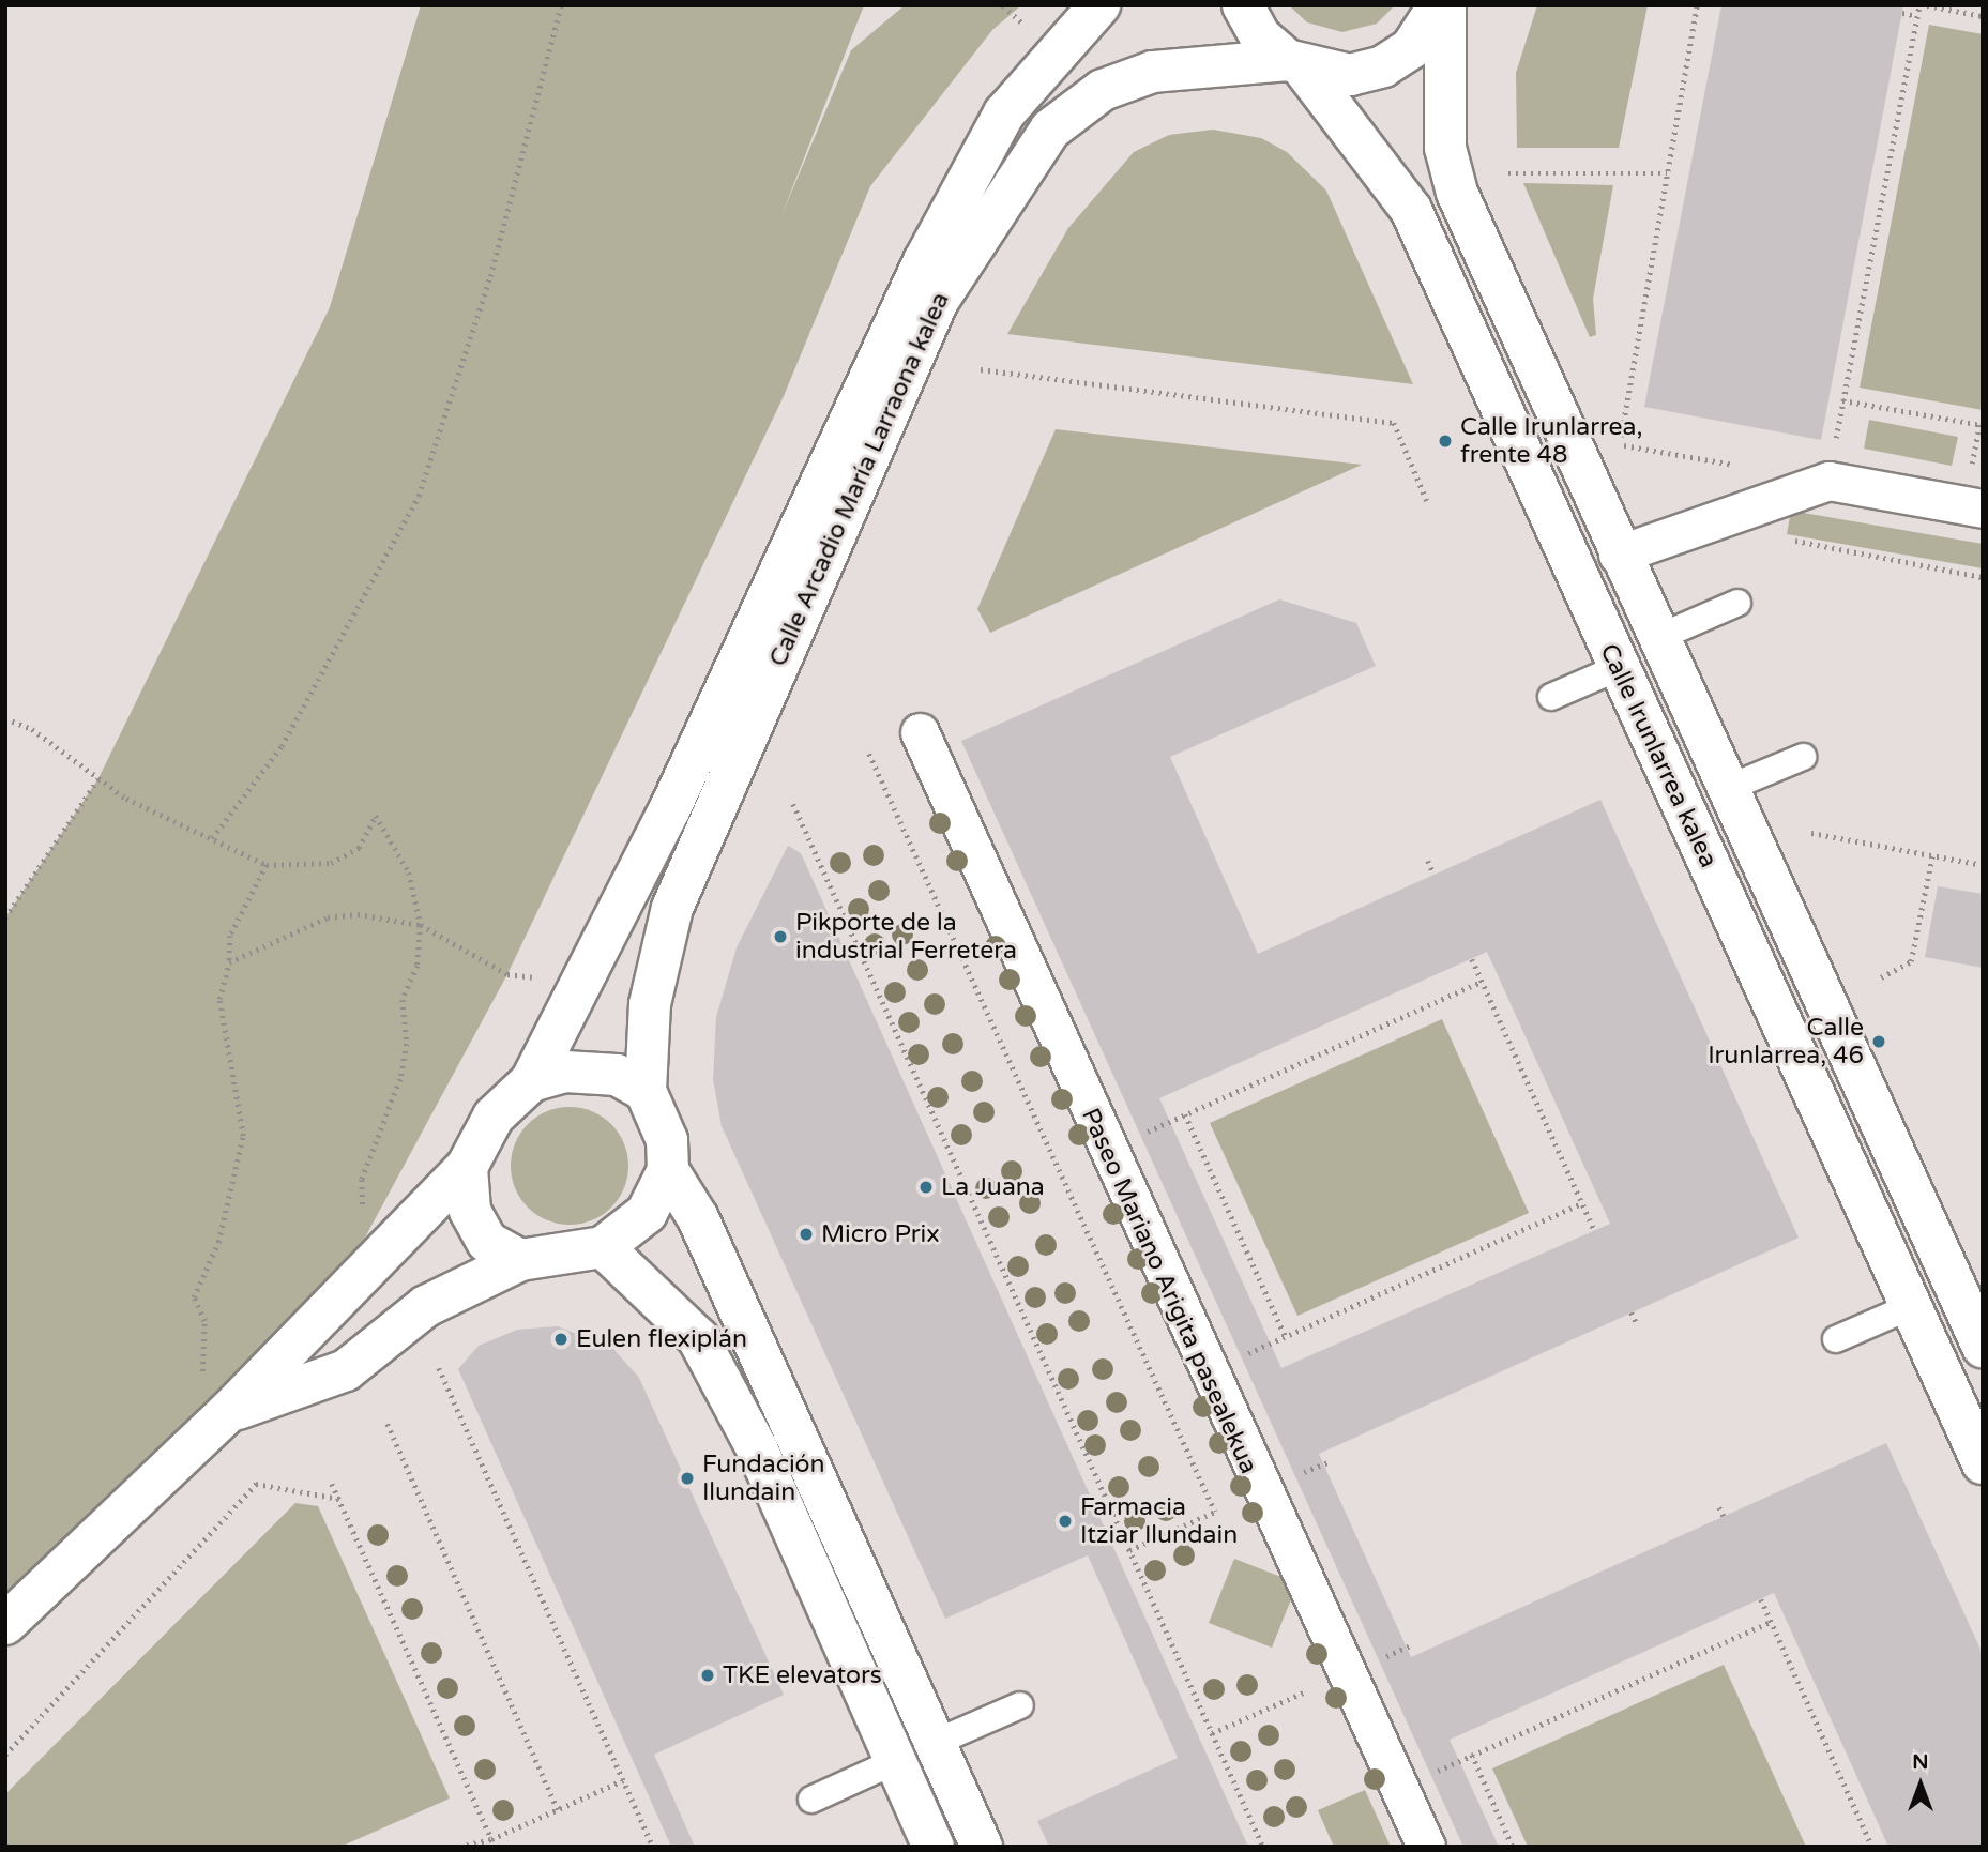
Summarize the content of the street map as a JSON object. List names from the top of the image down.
{
  "streets": {
    "street": ["Calle Arcadio María Larraona kalea", "Calle Irunlarrea kalea", "Paseo Mariano Arigita pasealekua"]
  },
  "crossings": [
    ["Calle Arcadio María Larraona kalea", "Calle Irunlarrea kalea"]
  ],
  "places": [
    "Calle Irunlarrea, frente 48",
    "Pikporte de la industrial Ferretera",
    "Calle Irunlarrea, 46",
    "La Juana",
    "Micro Prix",
    "Eulen flexiplán",
    "Fundación Ilundain",
    "Farmacia Itziar Ilundain",
    "TKE elevators"
  ],
  "north": "top"
}
